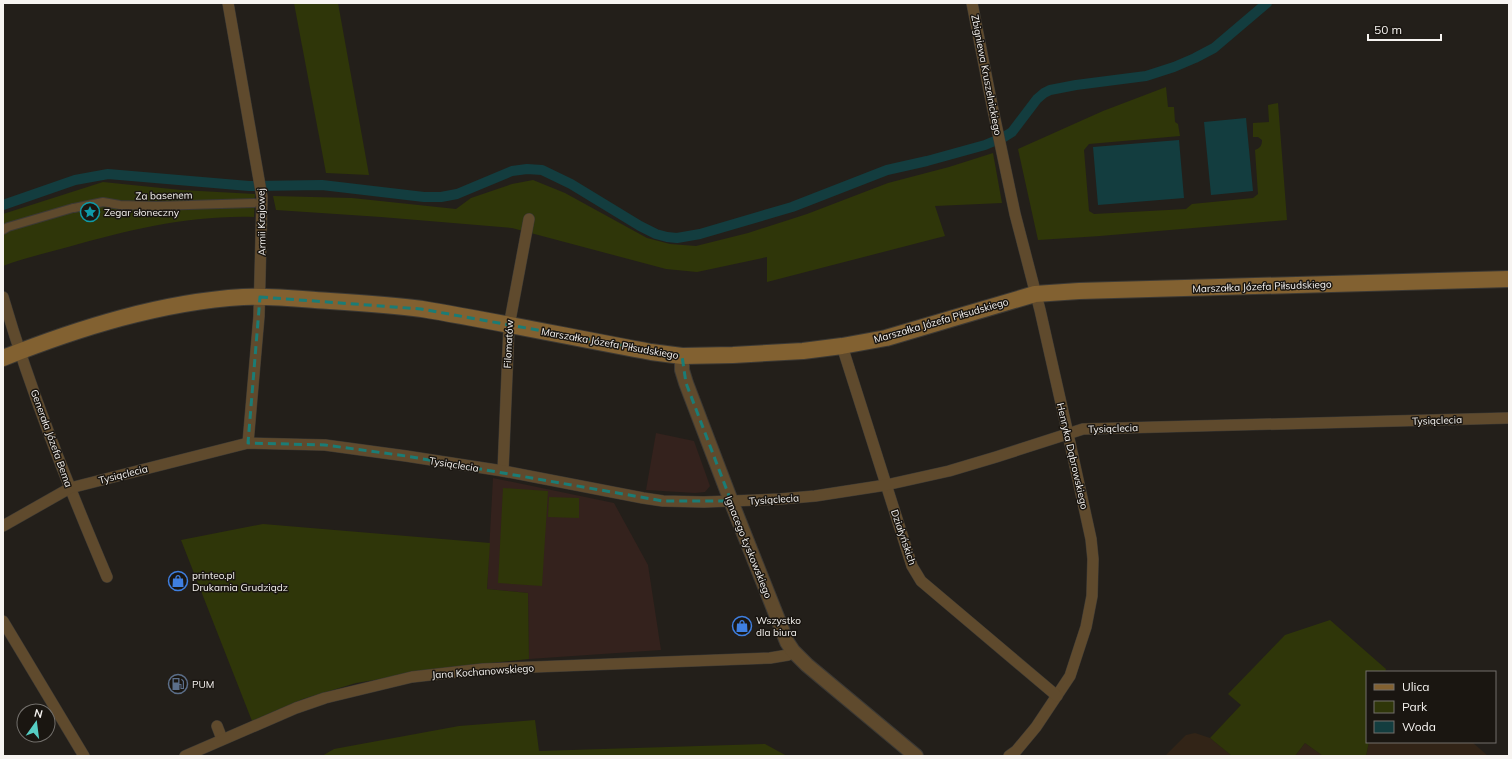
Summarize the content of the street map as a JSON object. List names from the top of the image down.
{
  "streets": {
    "main road": ["Marszałka Józefa Piłsudskiego"],
    "street": [
      "Zbigniewa Kruszelnickiego",
      "Za basenem",
      "Armii Krajowej",
      "Filomatów",
      "Tysiąclecia",
      "Generała Józefa Bema",
      "Henryka Dąbrowskiego",
      "Działyńskich",
      "Ignacego Łyskowskiego",
      "Jana Kochanowskiego"
    ]
  },
  "crossings": [
    ["Zbigniewa Kruszelnickiego", "Henryka Dąbrowskiego"],
    ["Za basenem", "Armii Krajowej"],
    ["Armii Krajowej", "Marszałka Józefa Piłsudskiego"],
    ["Armii Krajowej", "Tysiąclecia"],
    ["Marszałka Józefa Piłsudskiego", "Filomatów"],
    ["Marszałka Józefa Piłsudskiego", "Generała Józefa Bema"],
    ["Marszałka Józefa Piłsudskiego", "Henryka Dąbrowskiego"],
    ["Marszałka Józefa Piłsudskiego", "Działyńskich"],
    ["Marszałka Józefa Piłsudskiego", "Ignacego Łyskowskiego"],
    ["Filomatów", "Tysiąclecia"],
    ["Tysiąclecia", "Generała Józefa Bema"],
    ["Tysiąclecia", "Henryka Dąbrowskiego"],
    ["Tysiąclecia", "Działyńskich"],
    ["Tysiąclecia", "Ignacego Łyskowskiego"],
    ["Henryka Dąbrowskiego", "Działyńskich"],
    ["Ignacego Łyskowskiego", "Jana Kochanowskiego"]
  ],
  "places": {
    "place": ["Zegar słoneczny"],
    "shop": ["printeo.pl Drukarnia Grudziądz", "Wszystko dla biura"],
    "fuel station": ["PUM"]
  },
  "legend": ["Ulica", "Park", "Woda"],
  "scale_bar": "50 m",
  "north": "top"
}
